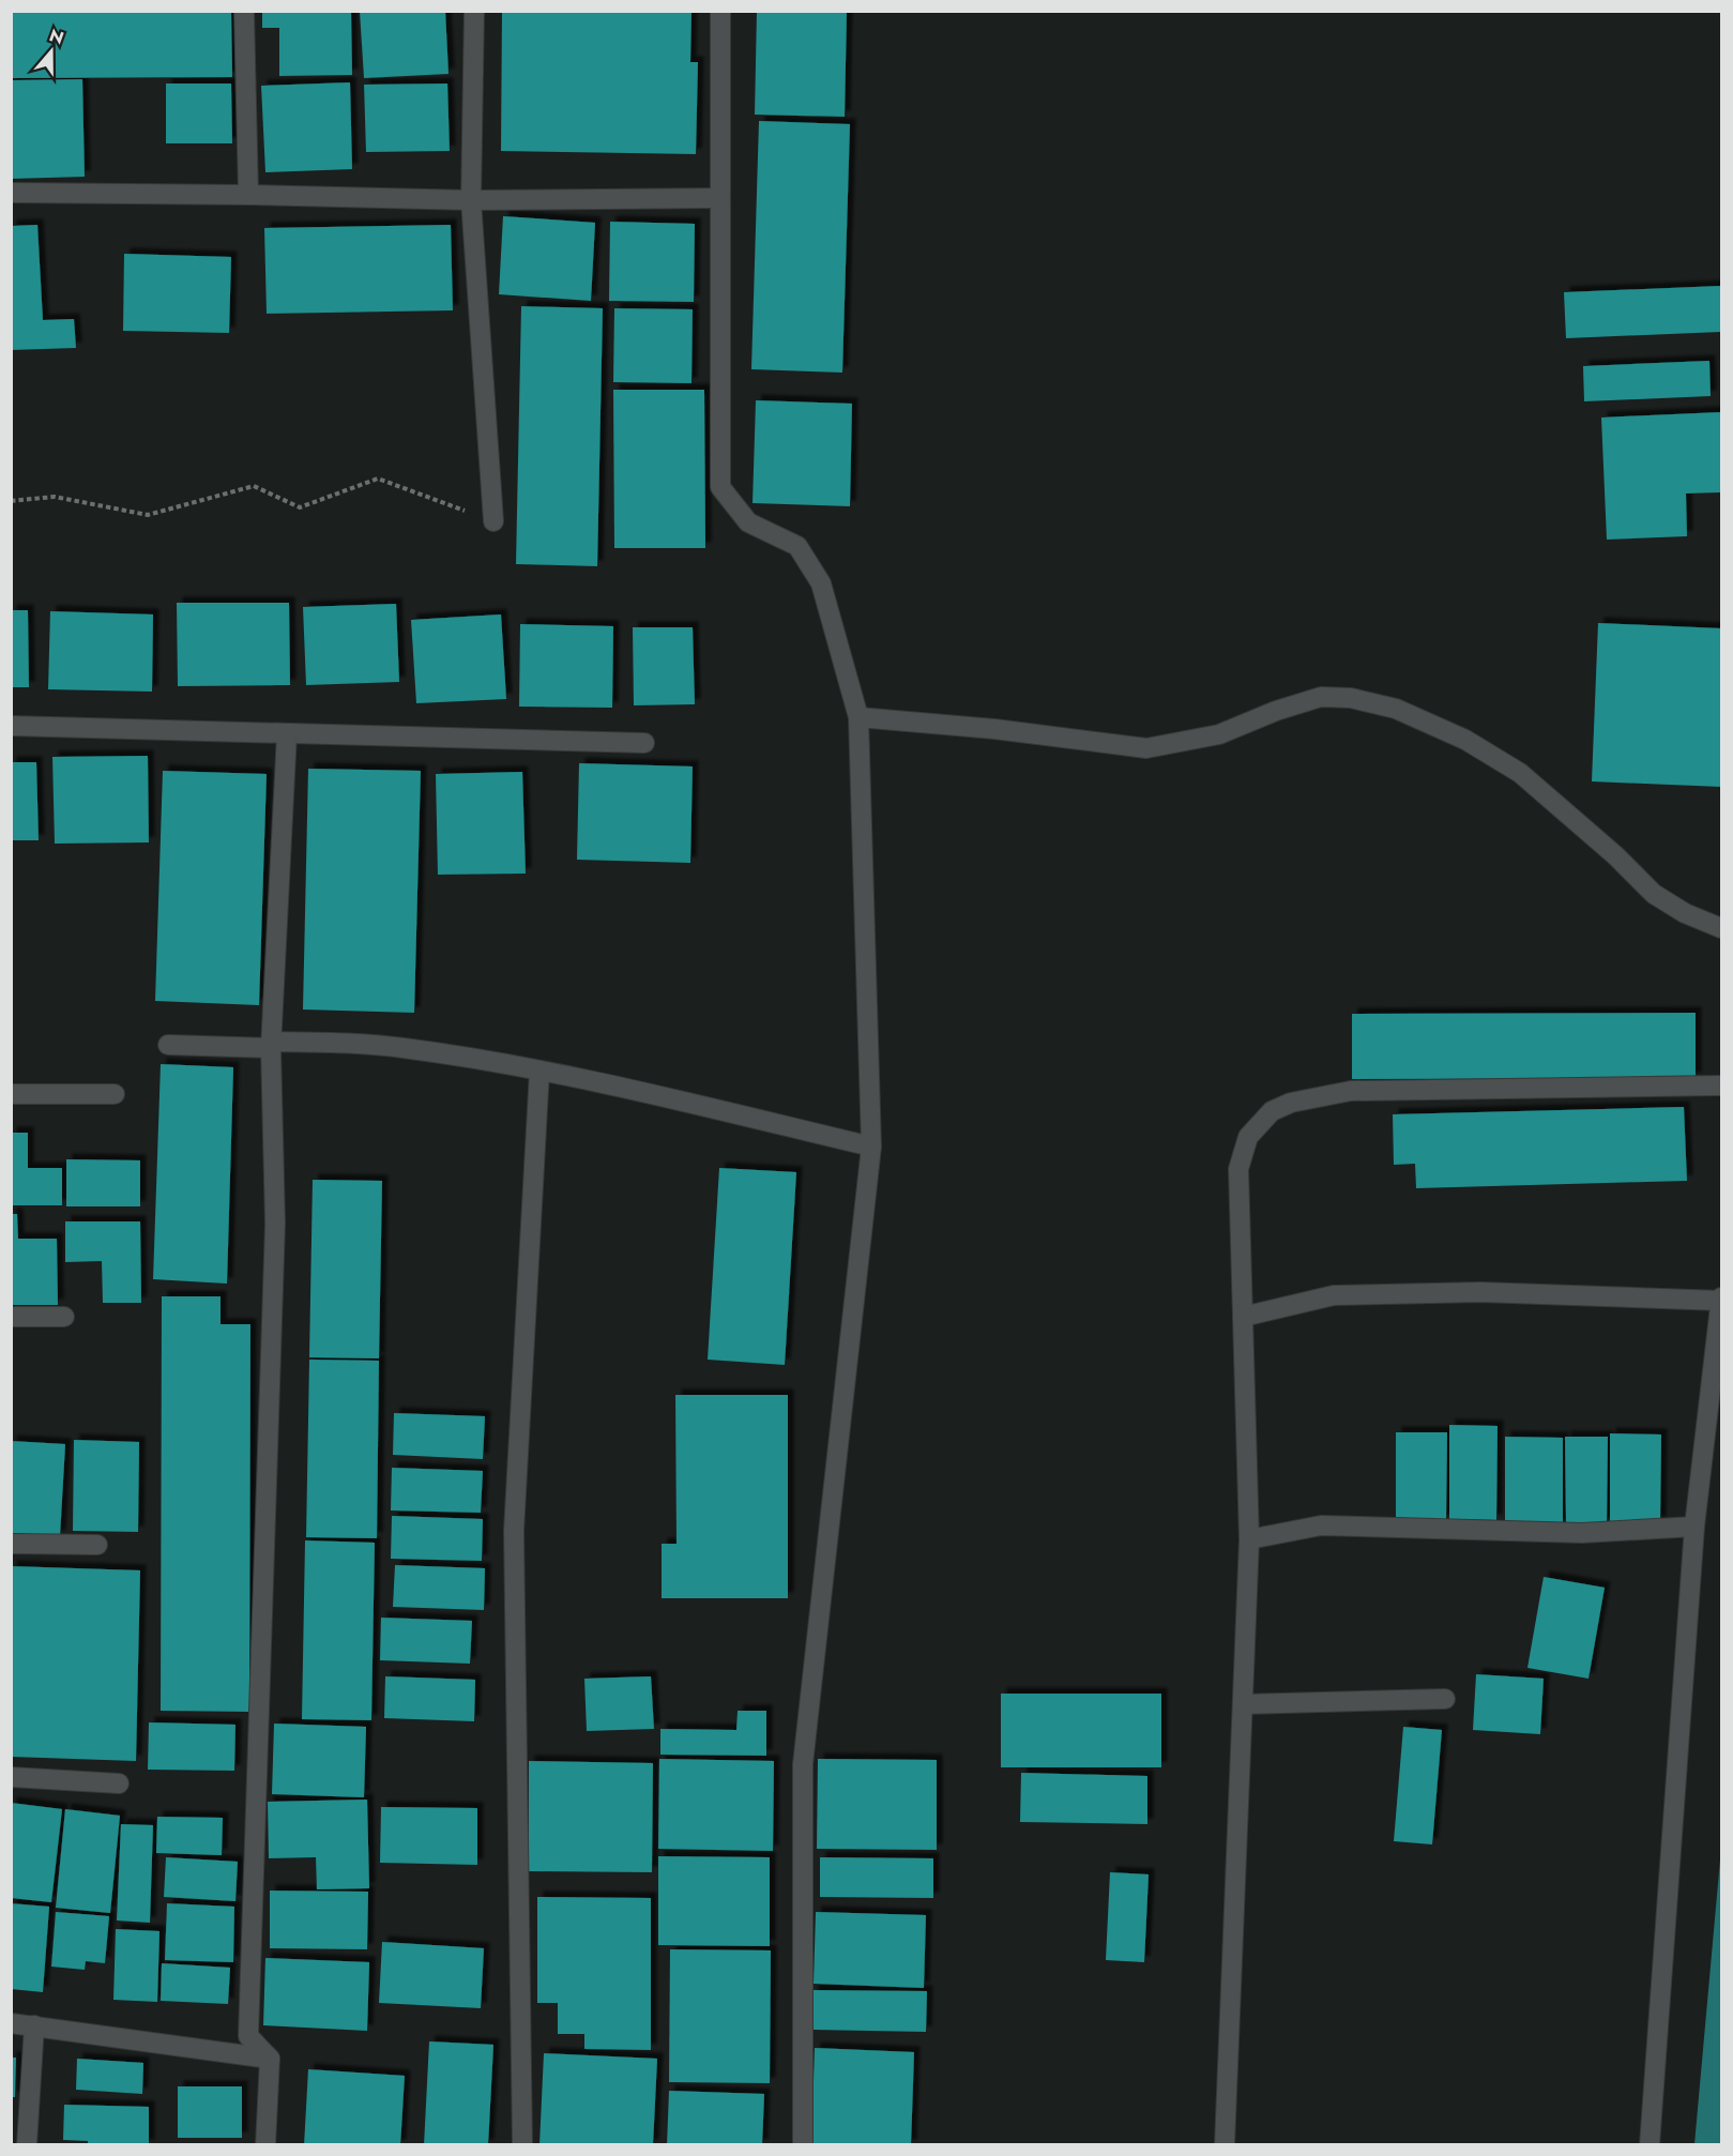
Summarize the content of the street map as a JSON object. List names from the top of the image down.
{
  "north": "top"
}
